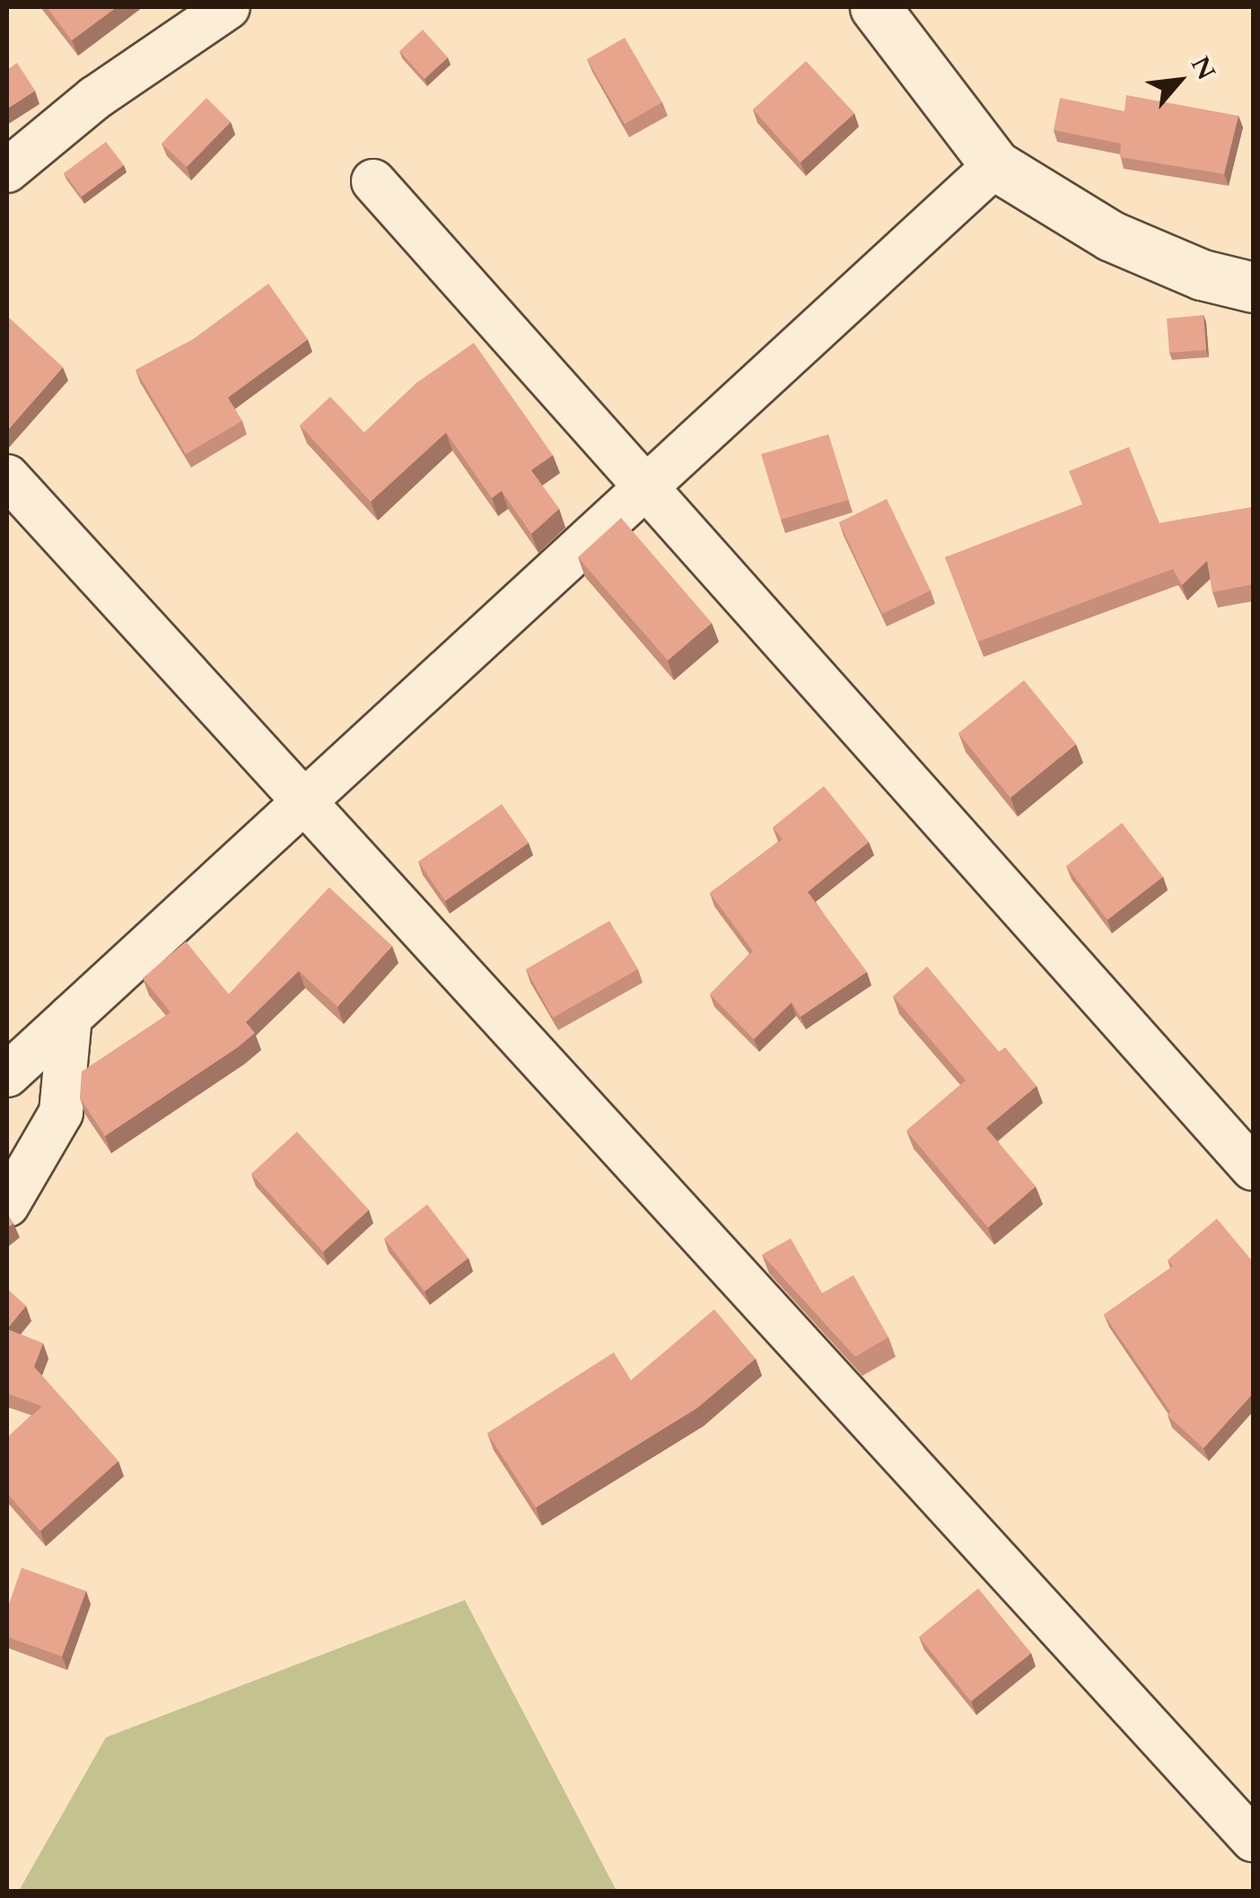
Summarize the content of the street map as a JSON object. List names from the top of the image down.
{
  "north": "top right"
}
